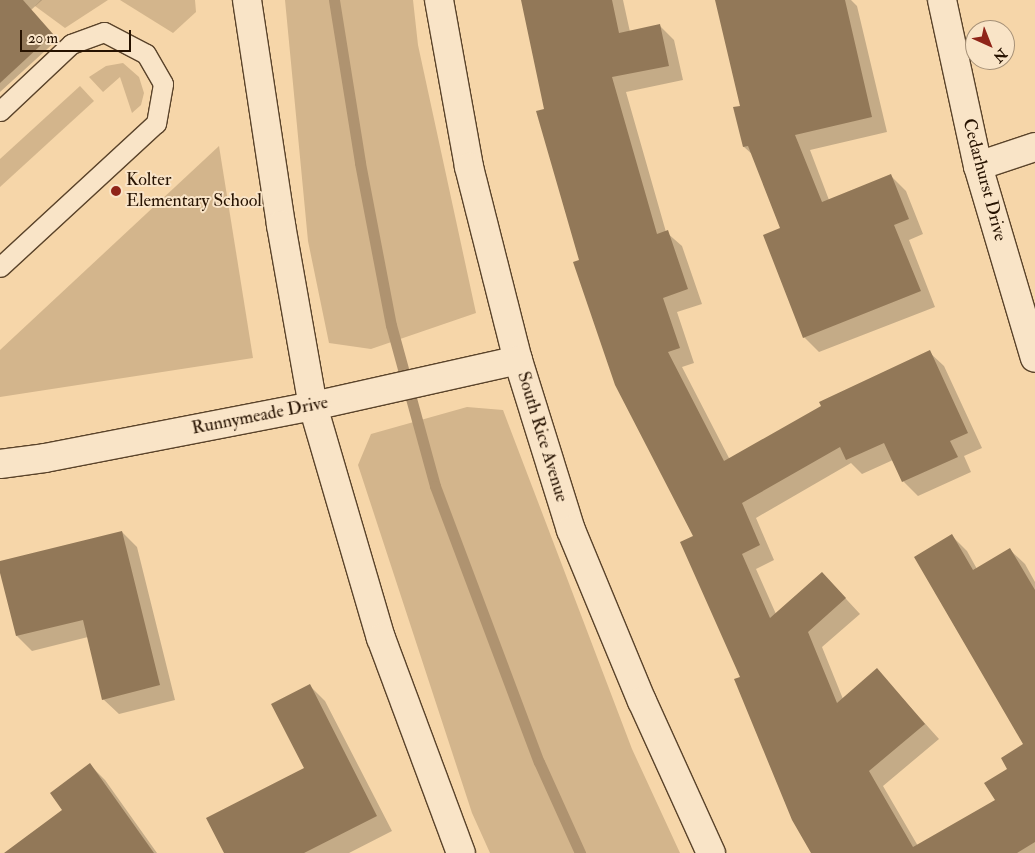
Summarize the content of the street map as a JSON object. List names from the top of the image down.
{
  "streets": {
    "street": ["Cedarhurst Drive", "Runnymeade Drive", "South Rice Avenue"]
  },
  "crossings": [
    ["Runnymeade Drive", "South Rice Avenue"]
  ],
  "places": ["Kolter Elementary School"],
  "scale_bar": "20 m",
  "north": "bottom right"
}
